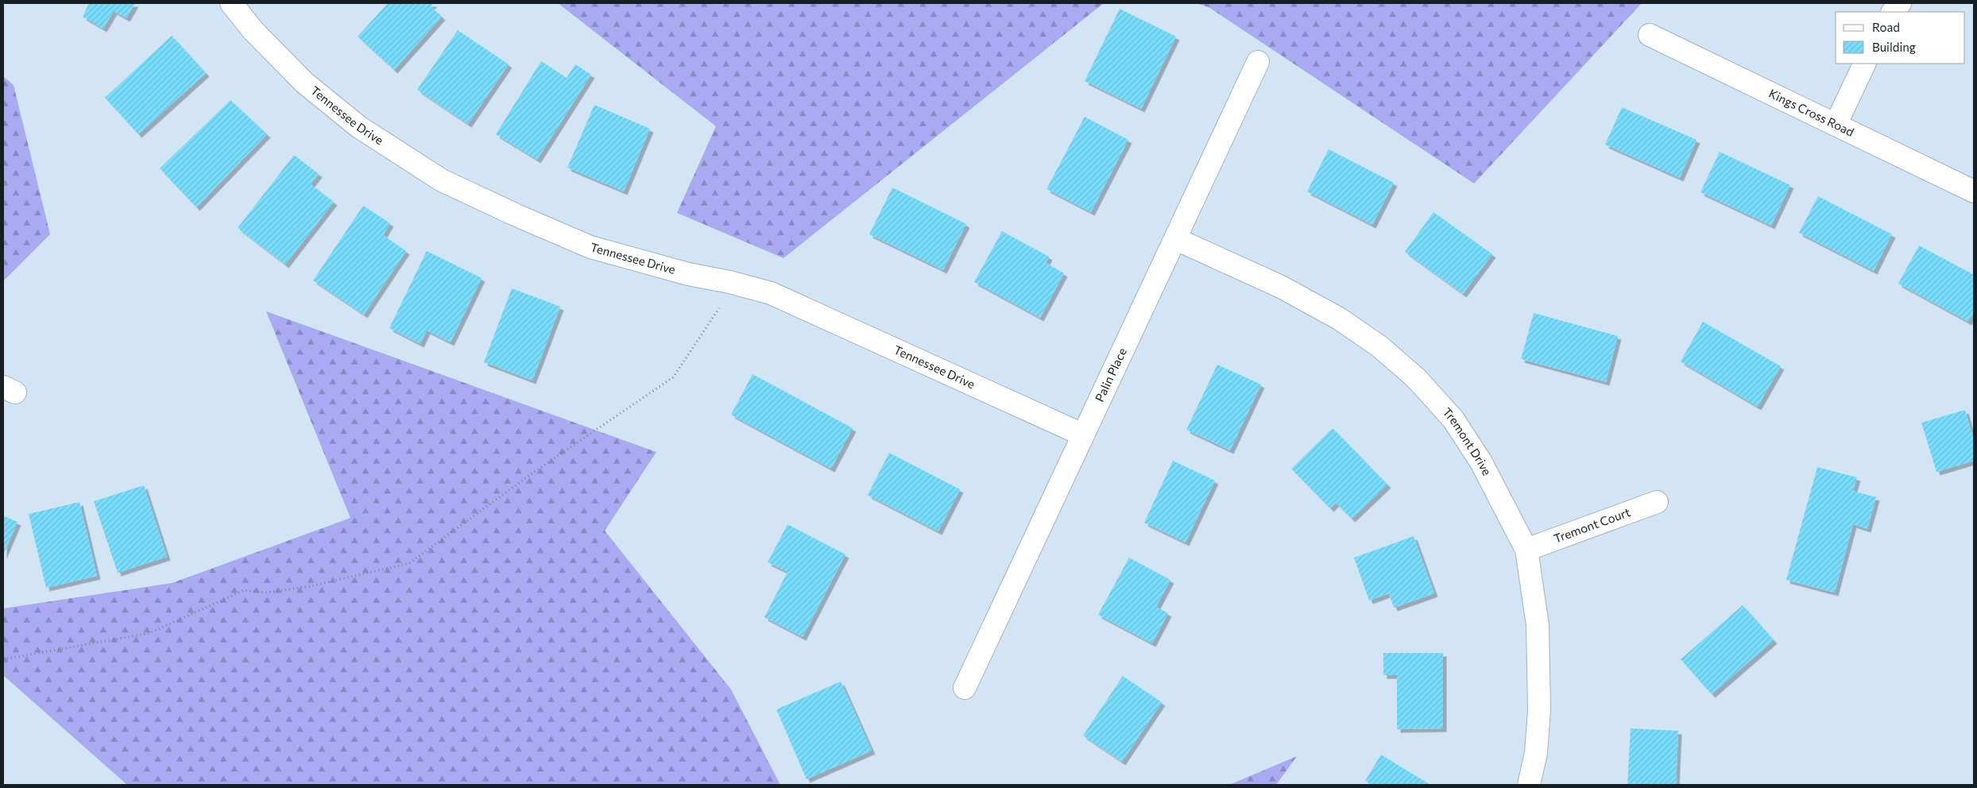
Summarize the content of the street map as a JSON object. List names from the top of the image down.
{
  "streets": {
    "street": [
      "Kings Cross Road",
      "Tennessee Drive",
      "Palin Place",
      "Tremont Drive",
      "Tremont Court"
    ]
  },
  "crossings": [
    ["Tennessee Drive", "Palin Place"],
    ["Palin Place", "Tremont Drive"],
    ["Tremont Drive", "Tremont Court"]
  ],
  "legend": ["Road", "Building"]
}
